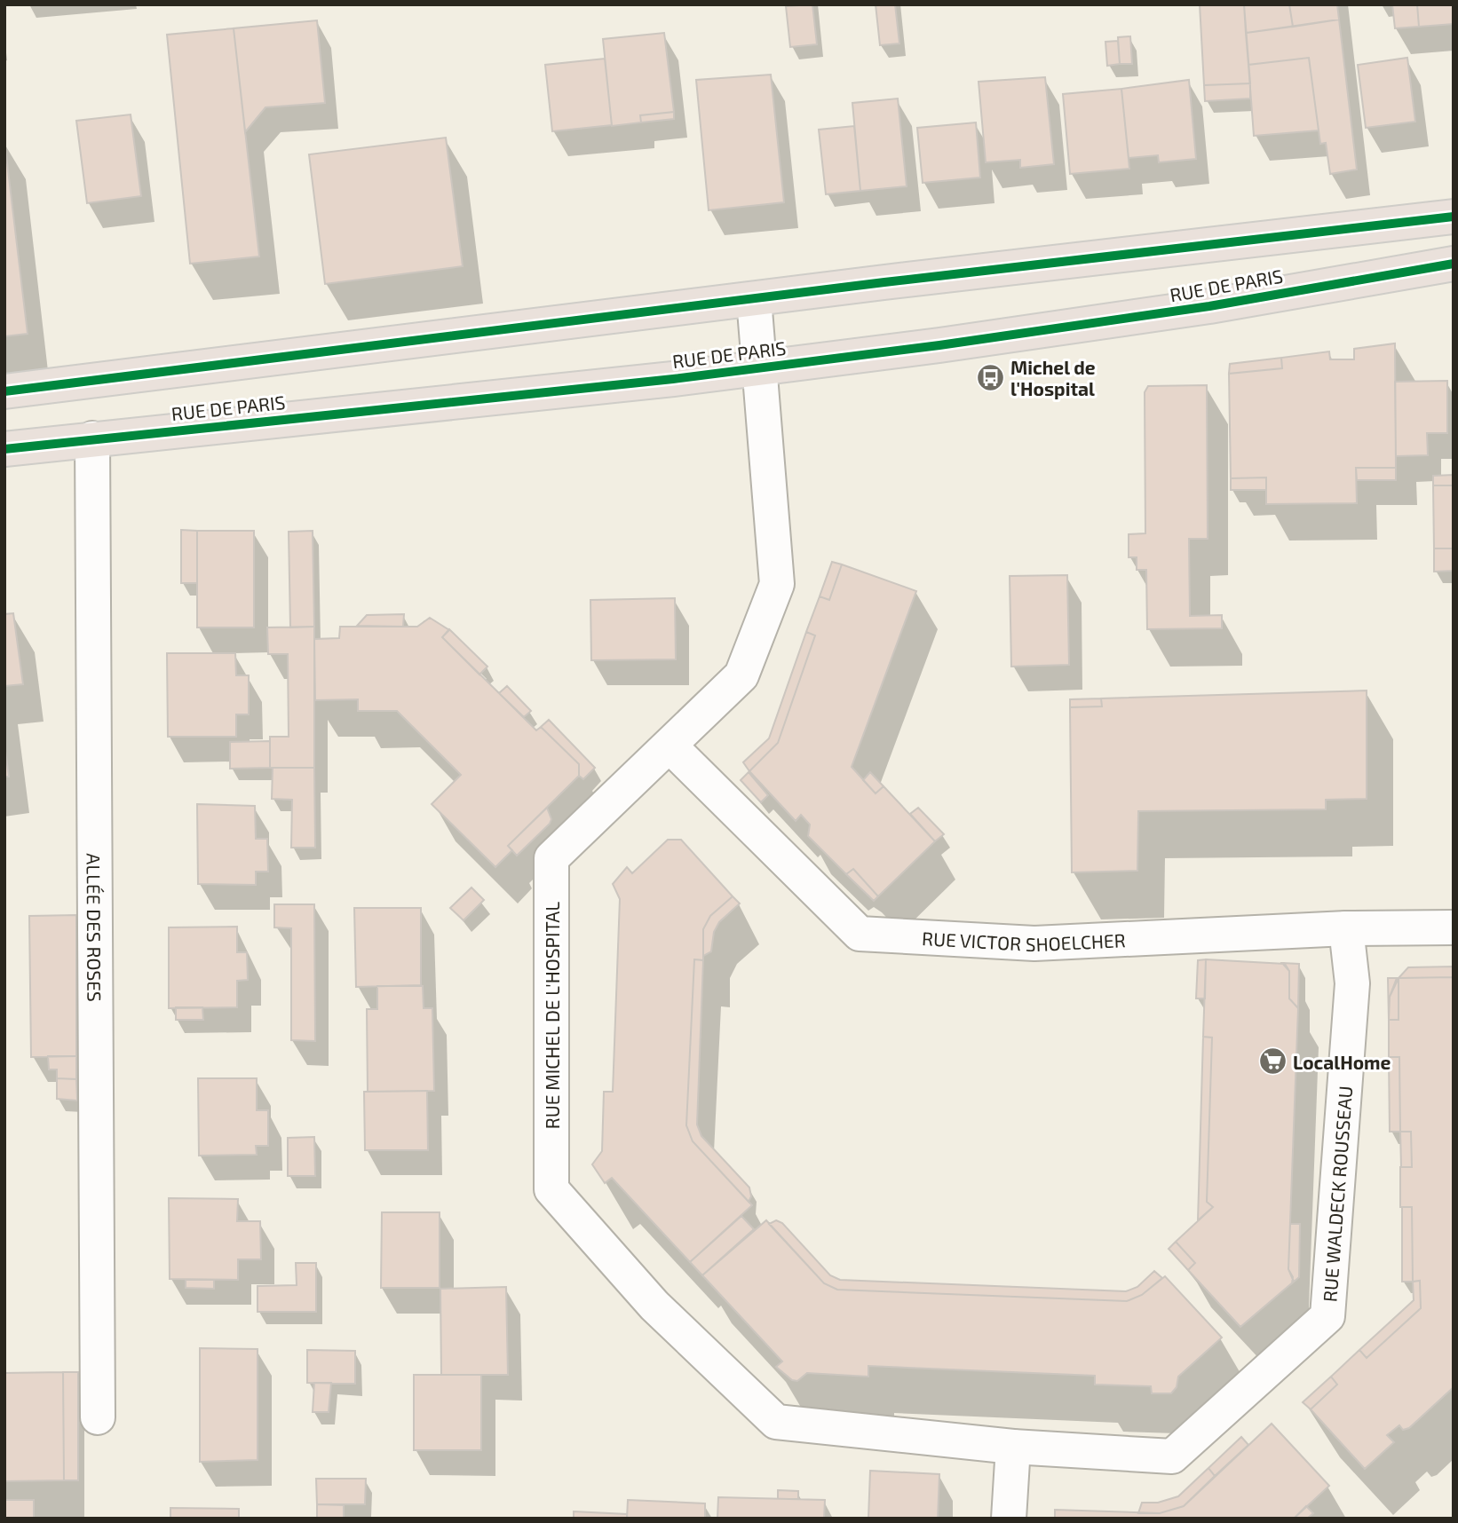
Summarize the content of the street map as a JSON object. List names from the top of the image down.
{
  "streets": {
    "main road": ["RUE DE PARIS"],
    "street": [
      "ALLÉE DES ROSES",
      "RUE VICTOR SHOELCHER",
      "RUE MICHEL DE L'HOSPITAL",
      "RUE WALDECK ROUSSEAU"
    ]
  },
  "crossings": [
    ["RUE DE PARIS", "ALLÉE DES ROSES"],
    ["RUE DE PARIS", "RUE MICHEL DE L'HOSPITAL"],
    ["RUE VICTOR SHOELCHER", "RUE MICHEL DE L'HOSPITAL"],
    ["RUE VICTOR SHOELCHER", "RUE WALDECK ROUSSEAU"],
    ["RUE MICHEL DE L'HOSPITAL", "RUE WALDECK ROUSSEAU"]
  ],
  "places": {
    "bus stop": ["Michel de l'Hospital"],
    "supermarket": ["LocalHome"]
  }
}
